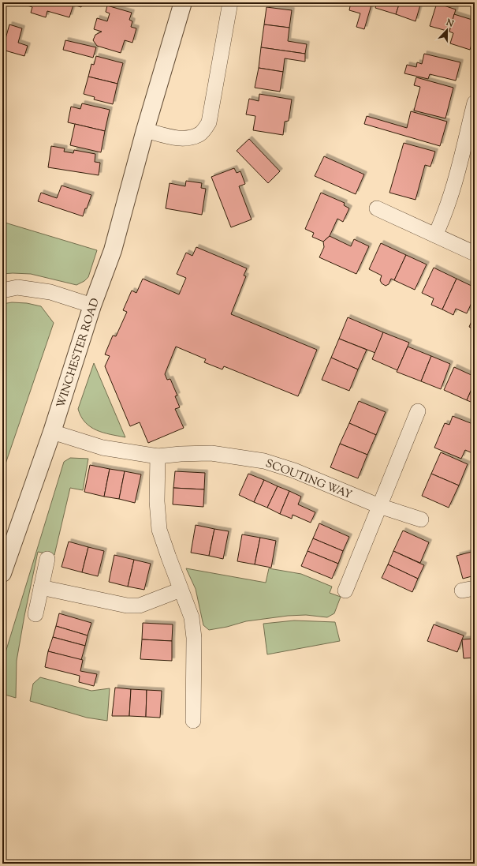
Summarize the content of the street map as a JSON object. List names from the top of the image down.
{
  "streets": {
    "street": ["WINCHESTER ROAD", "SCOUTING WAY"]
  },
  "crossings": [
    ["WINCHESTER ROAD", "SCOUTING WAY"]
  ],
  "north": "top"
}
